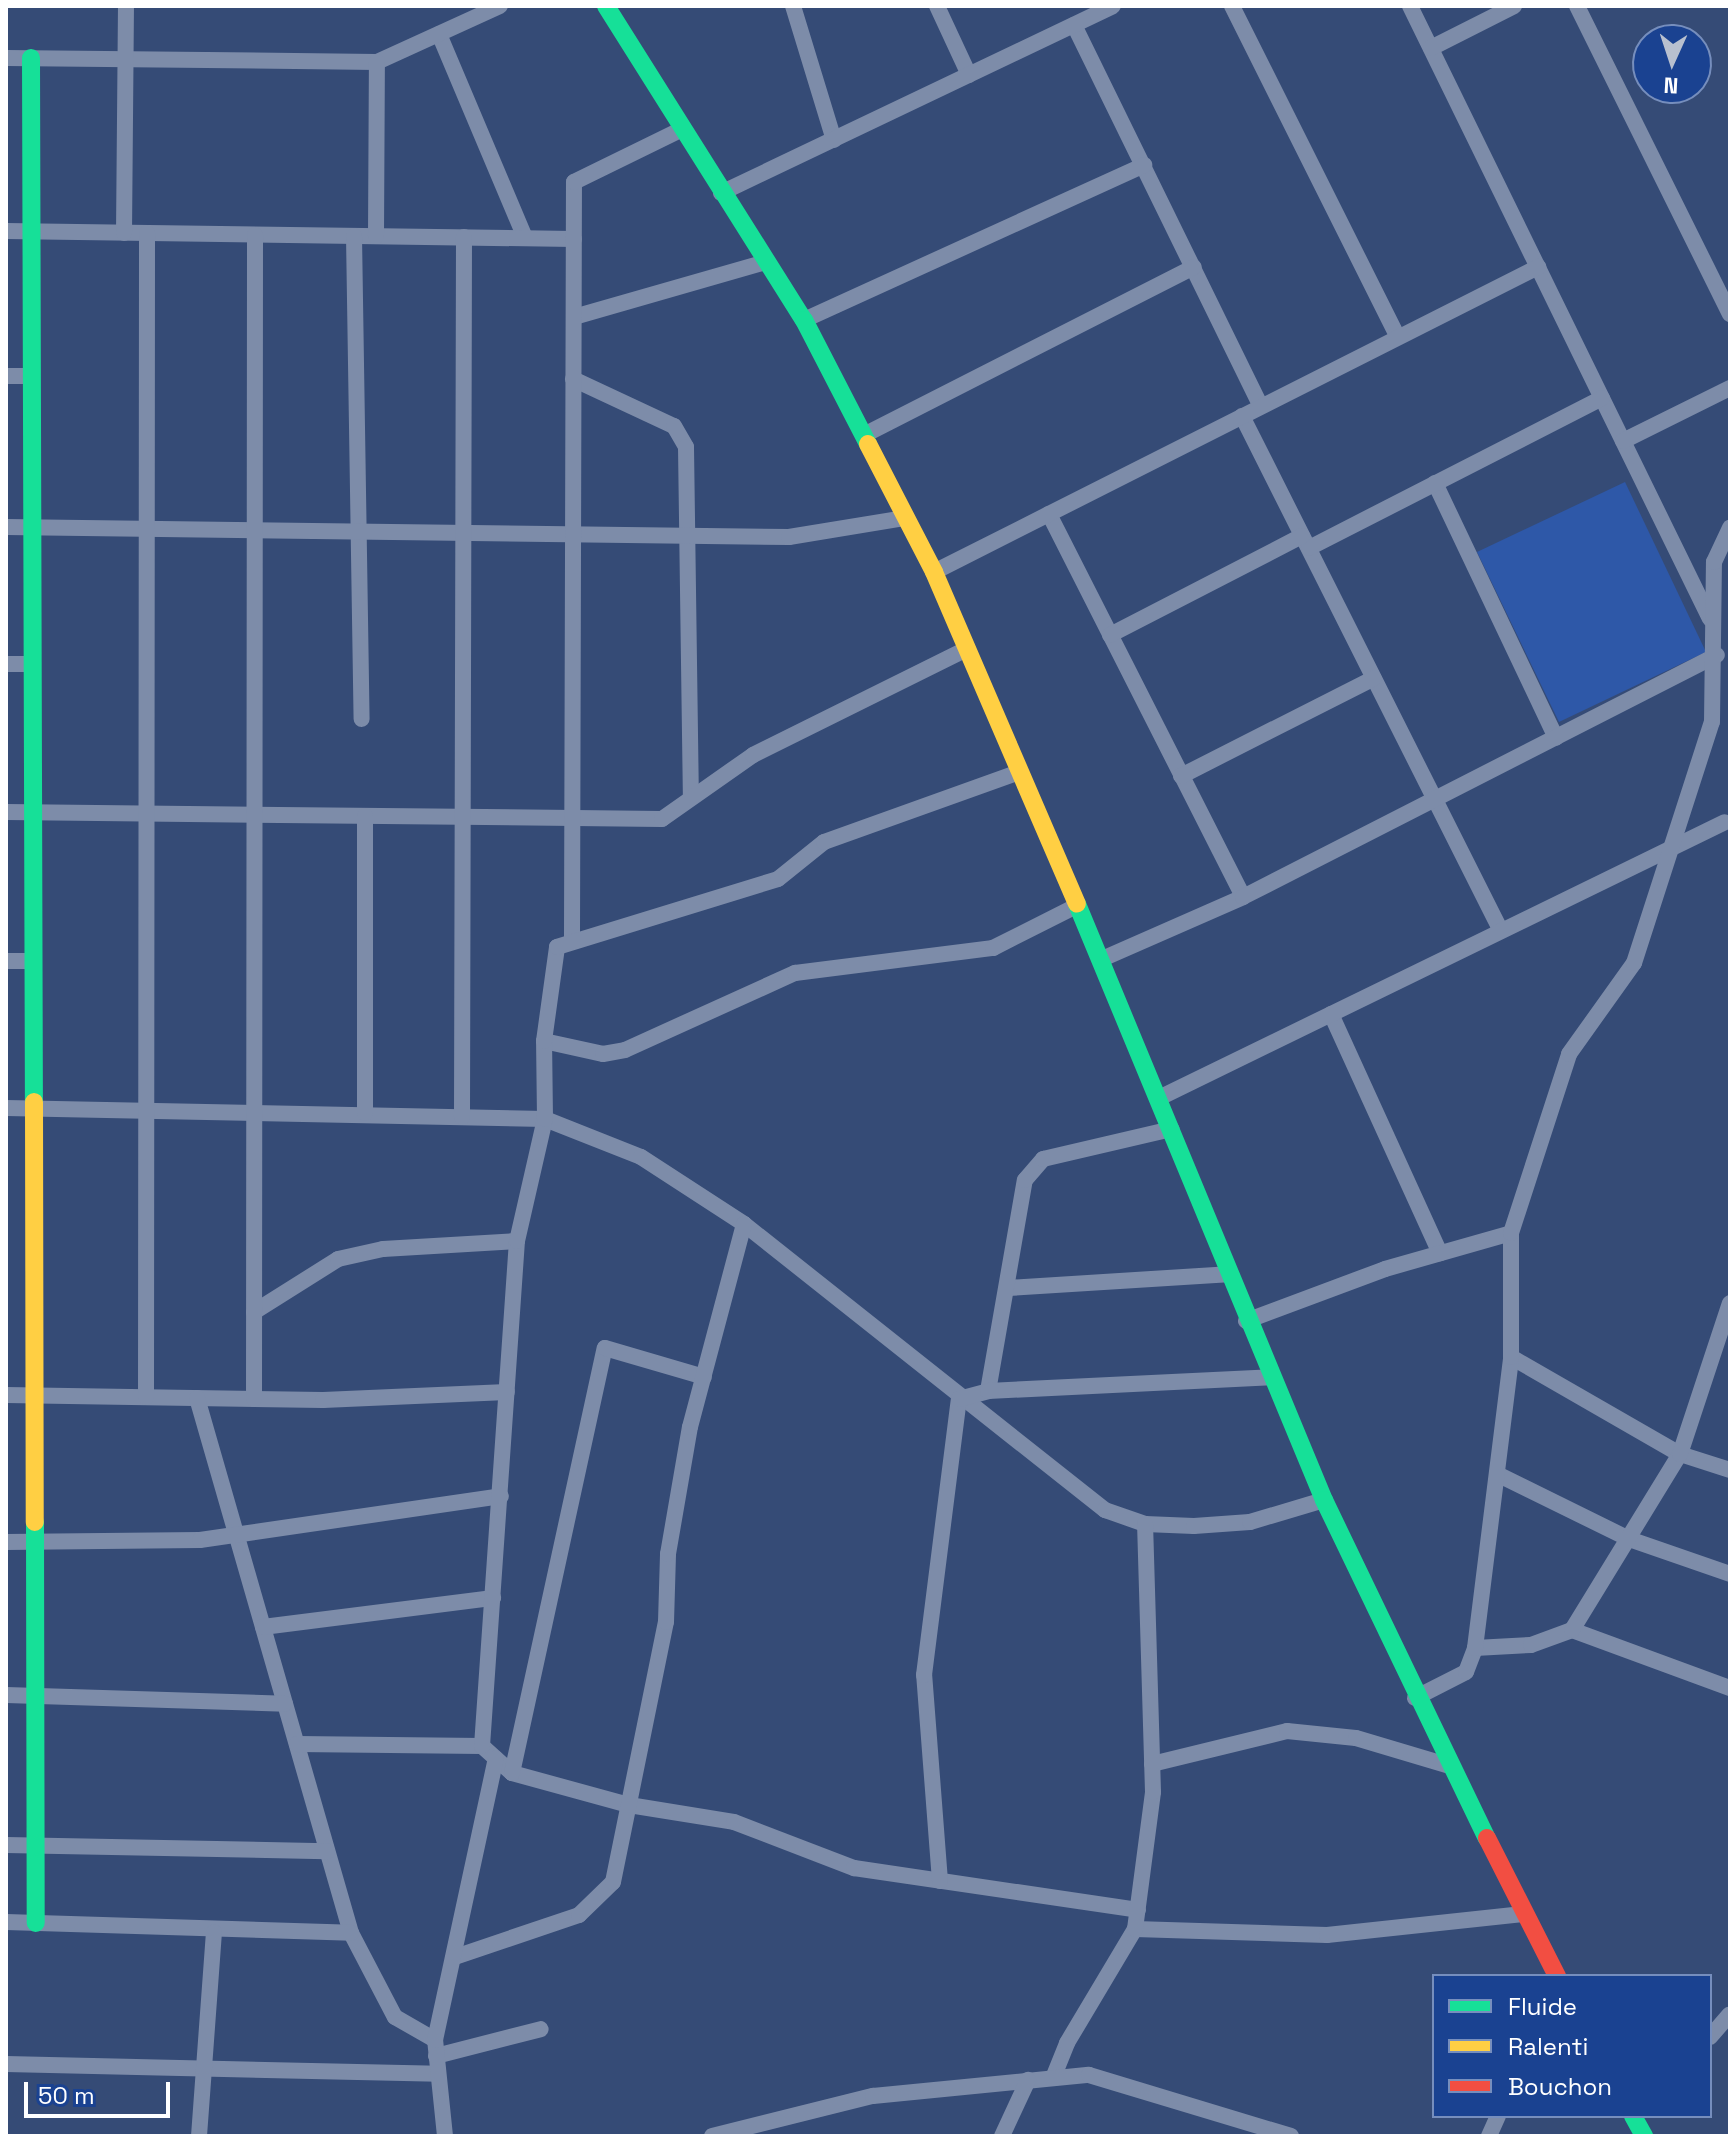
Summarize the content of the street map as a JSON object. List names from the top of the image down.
{
  "legend": ["Fluide", "Ralenti", "Bouchon"],
  "scale_bar": "50 m",
  "north": "bottom"
}
